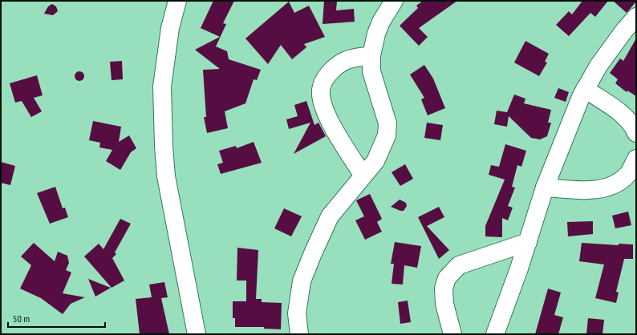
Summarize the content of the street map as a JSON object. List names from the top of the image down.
{
  "scale_bar": "50 m"
}
